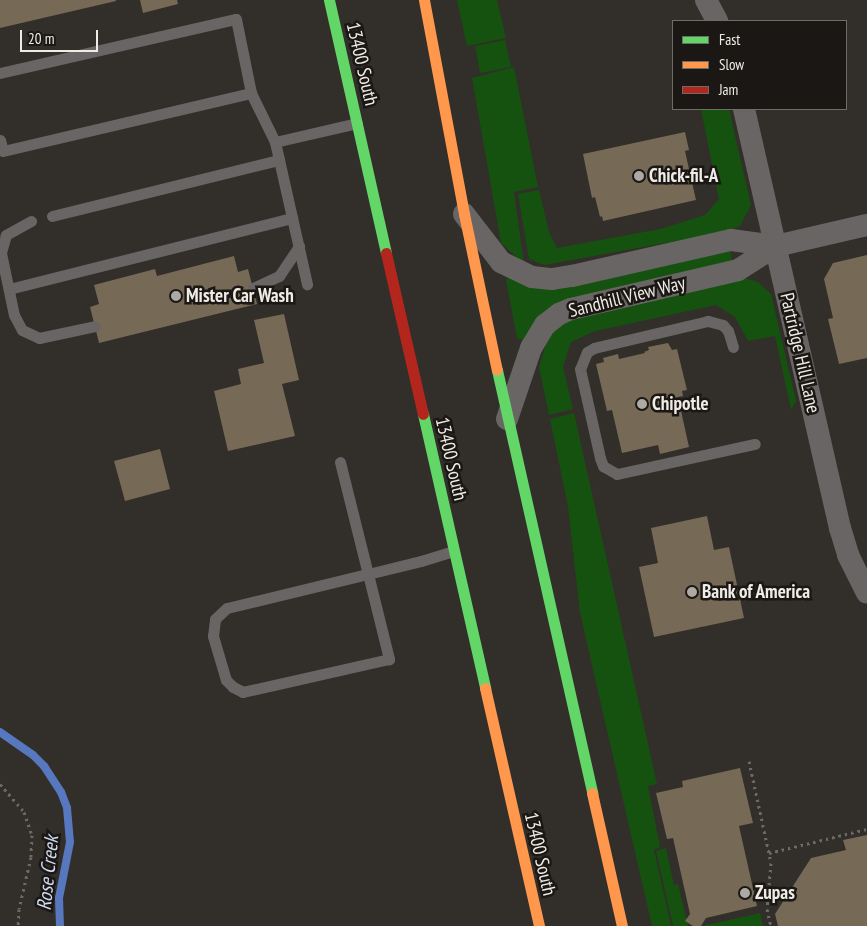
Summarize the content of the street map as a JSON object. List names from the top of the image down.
{
  "streets": {
    "main road": ["13400 South"],
    "street": ["Sandhill View Way", "Partridge Hill Lane"]
  },
  "crossings": [
    ["Sandhill View Way", "Partridge Hill Lane"]
  ],
  "water": ["Rose Creek"],
  "places": [
    "Chick-fil-A",
    "Mister Car Wash",
    "Chipotle",
    "Bank of America",
    "Zupas"
  ],
  "legend": ["Fast", "Slow", "Jam"],
  "scale_bar": "20 m"
}
